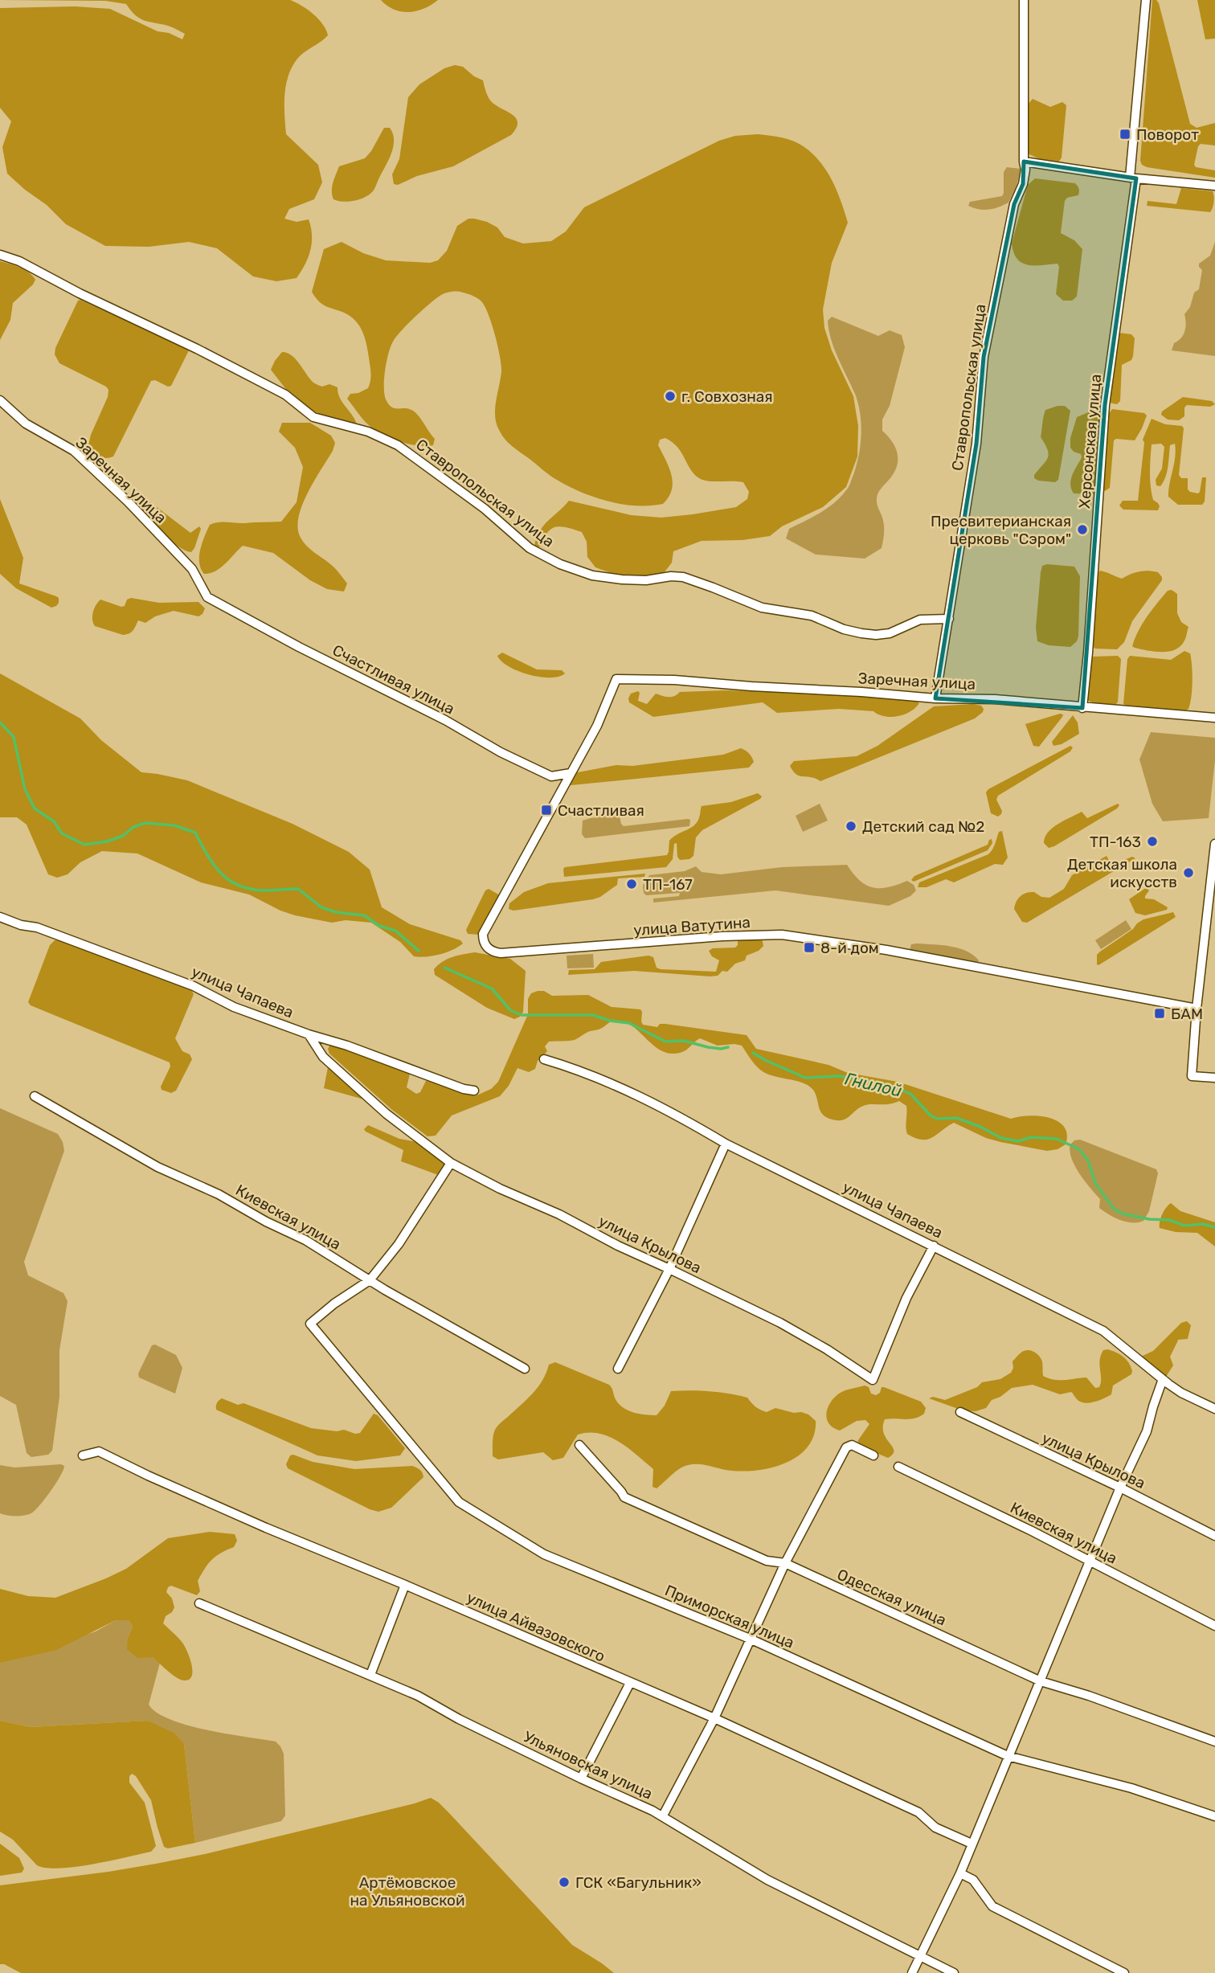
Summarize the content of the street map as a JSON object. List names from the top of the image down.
{
  "streets": {
    "street": [
      "Ставропольская улица",
      "Херсонская улица",
      "Заречная улица",
      "Счастливая улица",
      "улица Ватутина",
      "улица Чапаева",
      "Киевская улица",
      "улица Крылова",
      "Одесская улица",
      "Приморская улица",
      "улица Айвазовского",
      "Ульяновская улица"
    ]
  },
  "crossings": [
    ["Ставропольская улица", "Заречная улица"],
    ["Херсонская улица", "Заречная улица"],
    ["Заречная улица", "Счастливая улица"],
    ["Заречная улица", "улица Ватутина"],
    ["Счастливая улица", "улица Ватутина"],
    ["улица Чапаева", "улица Крылова"],
    ["Киевская улица", "Приморская улица"]
  ],
  "water": ["Гнилой"],
  "parks": ["Артёмовское на Ульяновской"],
  "places": {
    "transit": [
      "Поворот",
      "Счастливая",
      "8-й дом",
      "БАМ"
    ],
    "other": [
      "г. Совхозная",
      "Пресвитерианская церковь \"Сэром\"",
      "Детский сад №2",
      "ТП-163",
      "Детская школа искусств",
      "ТП-167",
      "ГСК «Багульник»"
    ]
  }
}
